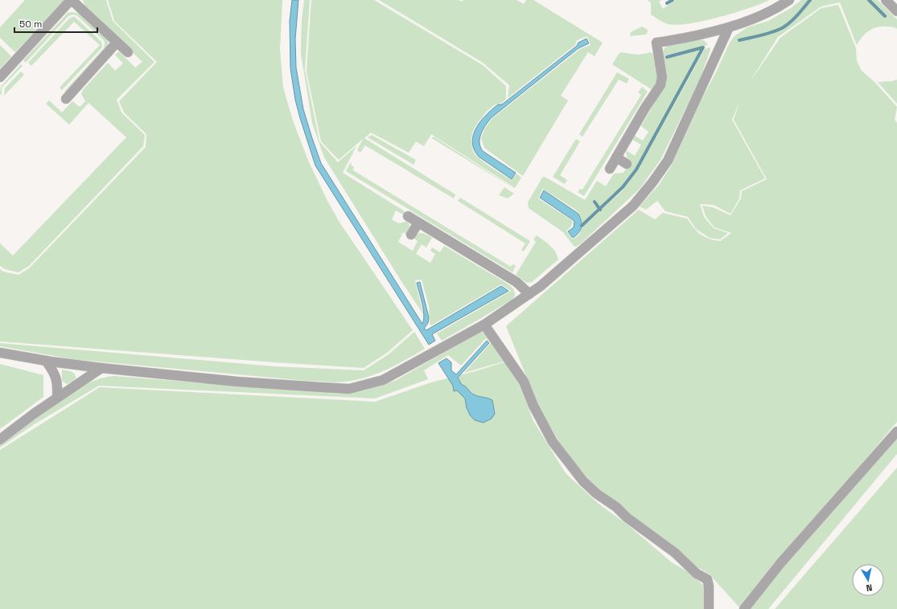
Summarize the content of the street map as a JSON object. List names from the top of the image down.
{
  "scale_bar": "50 m",
  "north": "bottom"
}
